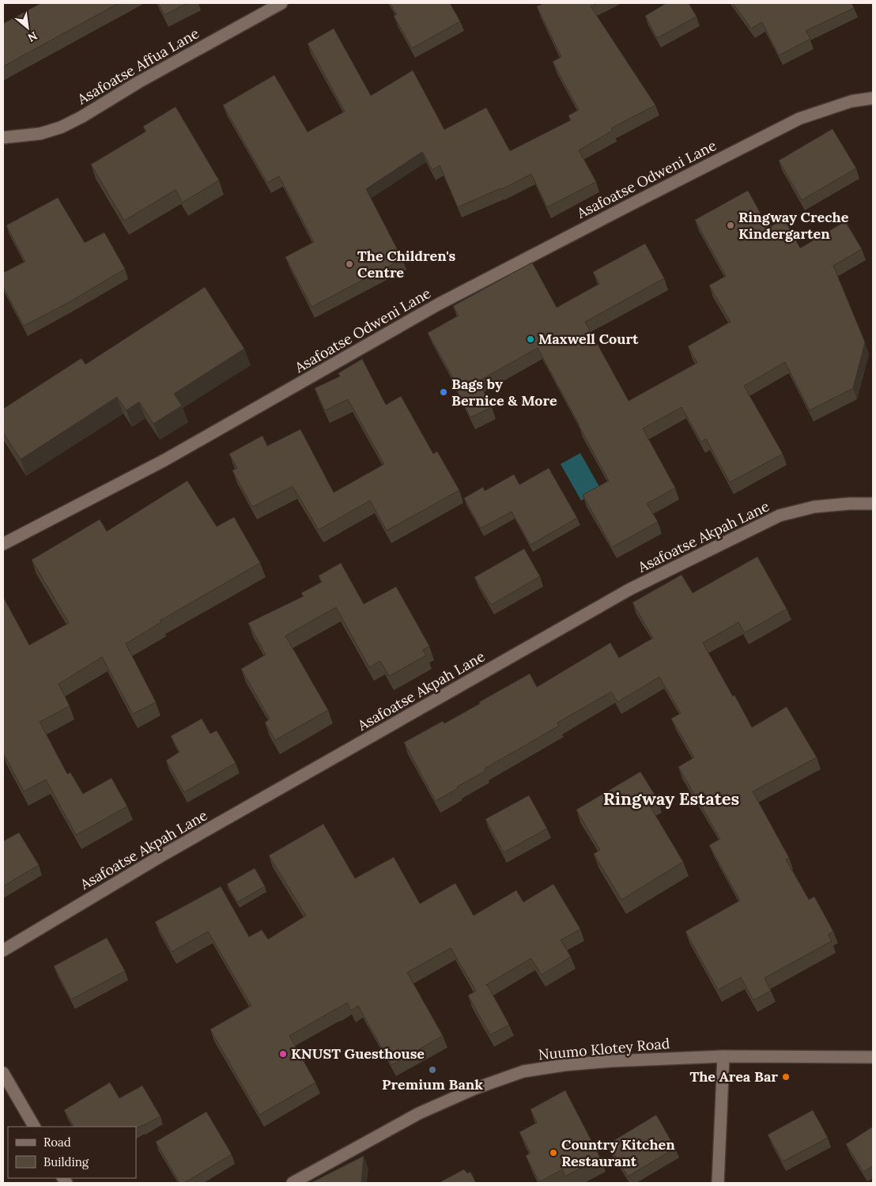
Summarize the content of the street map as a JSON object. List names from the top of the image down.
{
  "streets": {
    "street": [
      "Asafoatse Affua Lane",
      "Asafoatse Odweni Lane",
      "Asafoatse Akpah Lane",
      "Nuumo Klotey Road"
    ]
  },
  "districts": ["Ringway Estates"],
  "places": [
    "Ringway Creche Kindergarten",
    "The Children's Centre",
    "Maxwell Court",
    "Bags by Bernice & More",
    "KNUST Guesthouse",
    "Premium Bank",
    "The Area Bar",
    "Country Kitchen Restaurant"
  ],
  "legend": ["Road", "Building"],
  "north": "bottom right"
}
